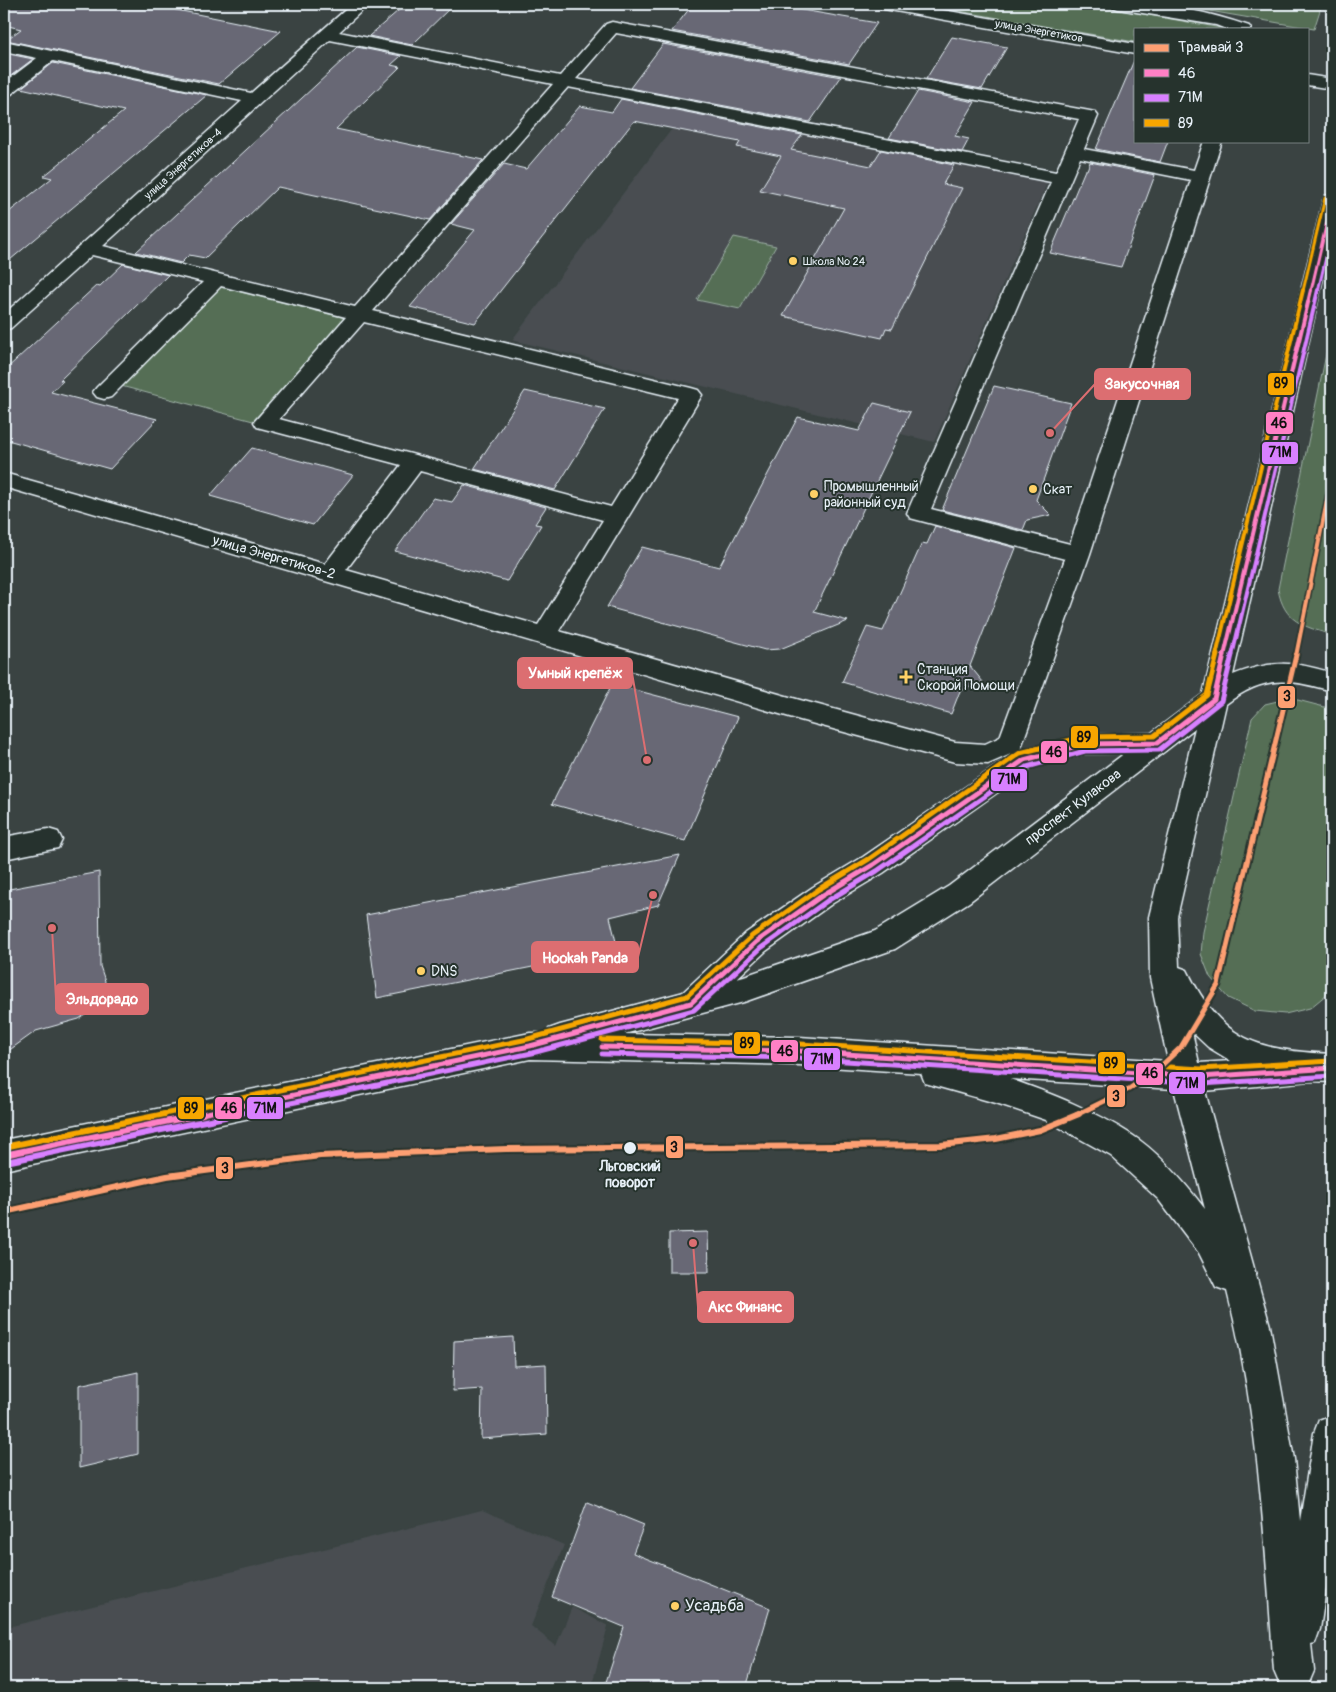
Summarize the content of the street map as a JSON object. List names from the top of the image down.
{
  "streets": {
    "main road": [
      "улица Энергетиков",
      "улица Энергетиков-4",
      "улица Энергетиков-2",
      "проспект Кулакова"
    ]
  },
  "places": {
    "other": [
      "Школа № 24",
      "Закусочная",
      "Скат",
      "Промышленный районный суд",
      "Умный крепёж",
      "Hookah Panda",
      "Эльдорадо",
      "DNS",
      "Льговский поворот",
      "Акс Финанс",
      "Усадьба"
    ],
    "health": ["Станция Скорой Помощи"]
  },
  "lines": [
    "transit line 89",
    "transit line 46",
    "transit line 71М",
    "tram line 3"
  ],
  "legend": [
    "Трамвай 3",
    "46",
    "71М",
    "89"
  ]
}
